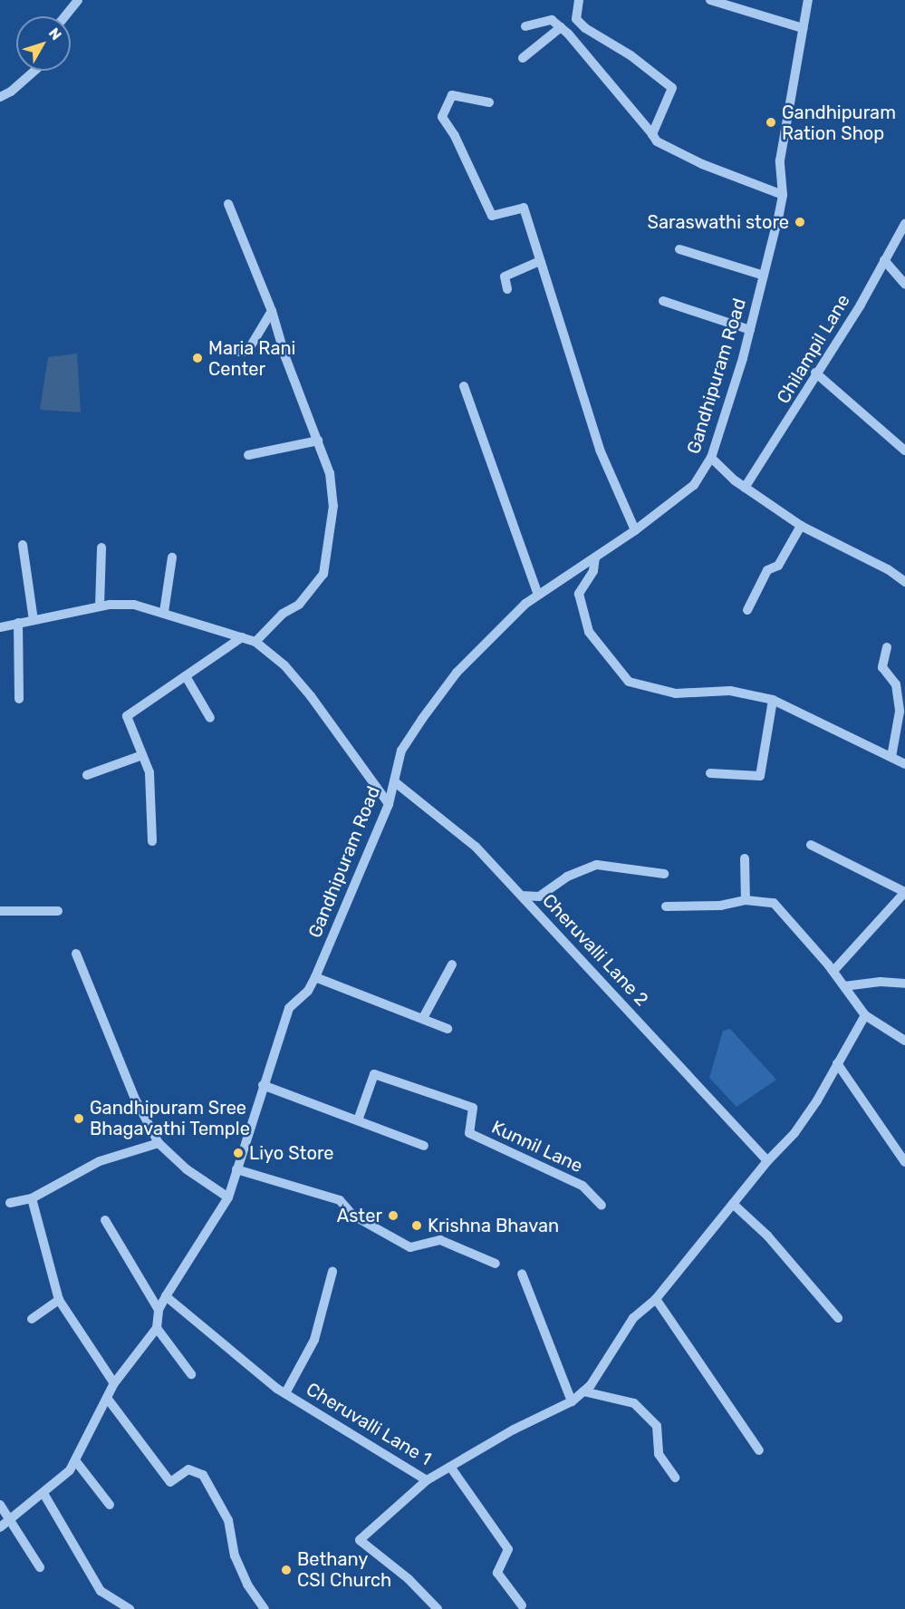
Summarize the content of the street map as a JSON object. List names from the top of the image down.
{
  "streets": {
    "street": [
      "Chilampil Lane",
      "Gandhipuram Road",
      "Cheruvalli Lane 2",
      "Kunnil Lane",
      "Cheruvalli Lane 1"
    ]
  },
  "crossings": [
    ["Gandhipuram Road", "Cheruvalli Lane 2"],
    ["Gandhipuram Road", "Cheruvalli Lane 1"],
    ["Cheruvalli Lane 2", "Cheruvalli Lane 1"]
  ],
  "places": [
    "Gandhipuram Ration Shop",
    "Saraswathi store",
    "Maria Rani Center",
    "Gandhipuram Sree Bhagavathi Temple",
    "Liyo Store",
    "Aster",
    "Krishna Bhavan",
    "Bethany CSI Church"
  ],
  "north": "top right"
}
